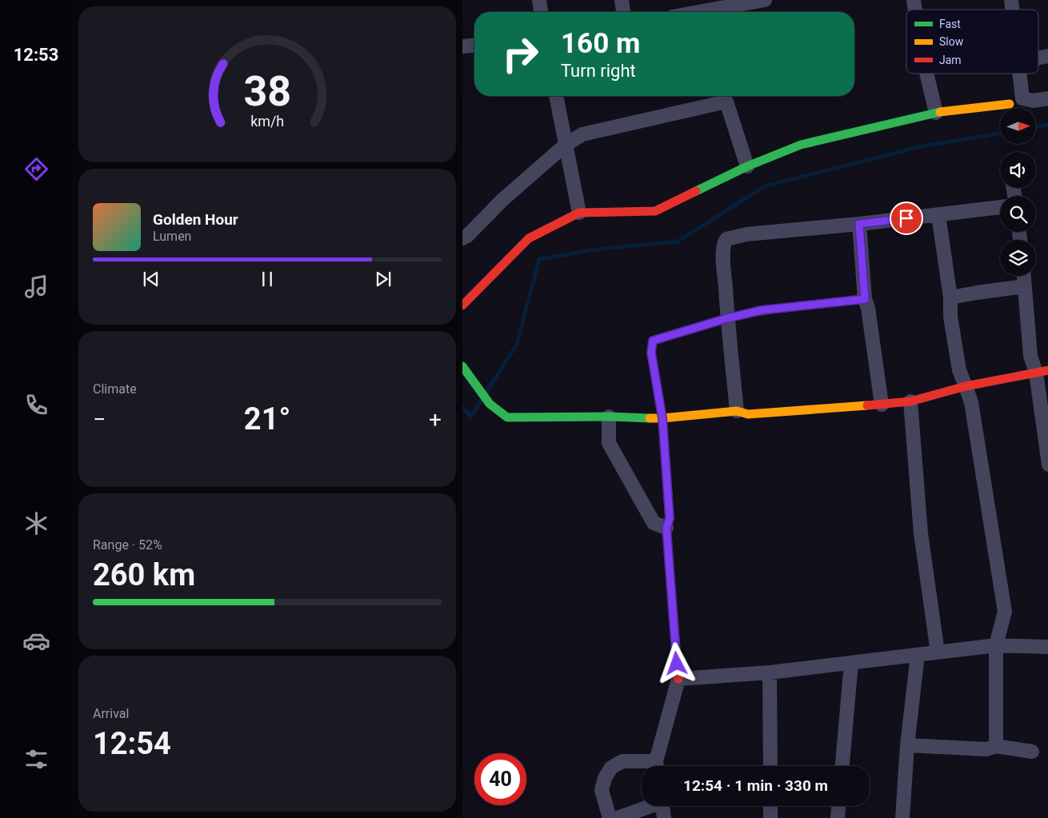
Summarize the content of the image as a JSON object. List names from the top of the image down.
{
  "legend": ["Fast", "Slow", "Jam"],
  "north": "right",
  "page": {
    "tabs": "12:53",
    "turn": ["160 m", "Turn right"],
    "song": ["Golden Hour", "Lumen"],
    "tile": [
      "Climate",
      ["Range · 52%", "260 km"],
      ["Arrival", "12:54"]
    ],
    "heat": ["−", "21°", "+"],
    "limit": "40",
    "trip": "12:54 · 1 min · 330 m",
    "gauge": ["38", "km/h"]
  }
}
